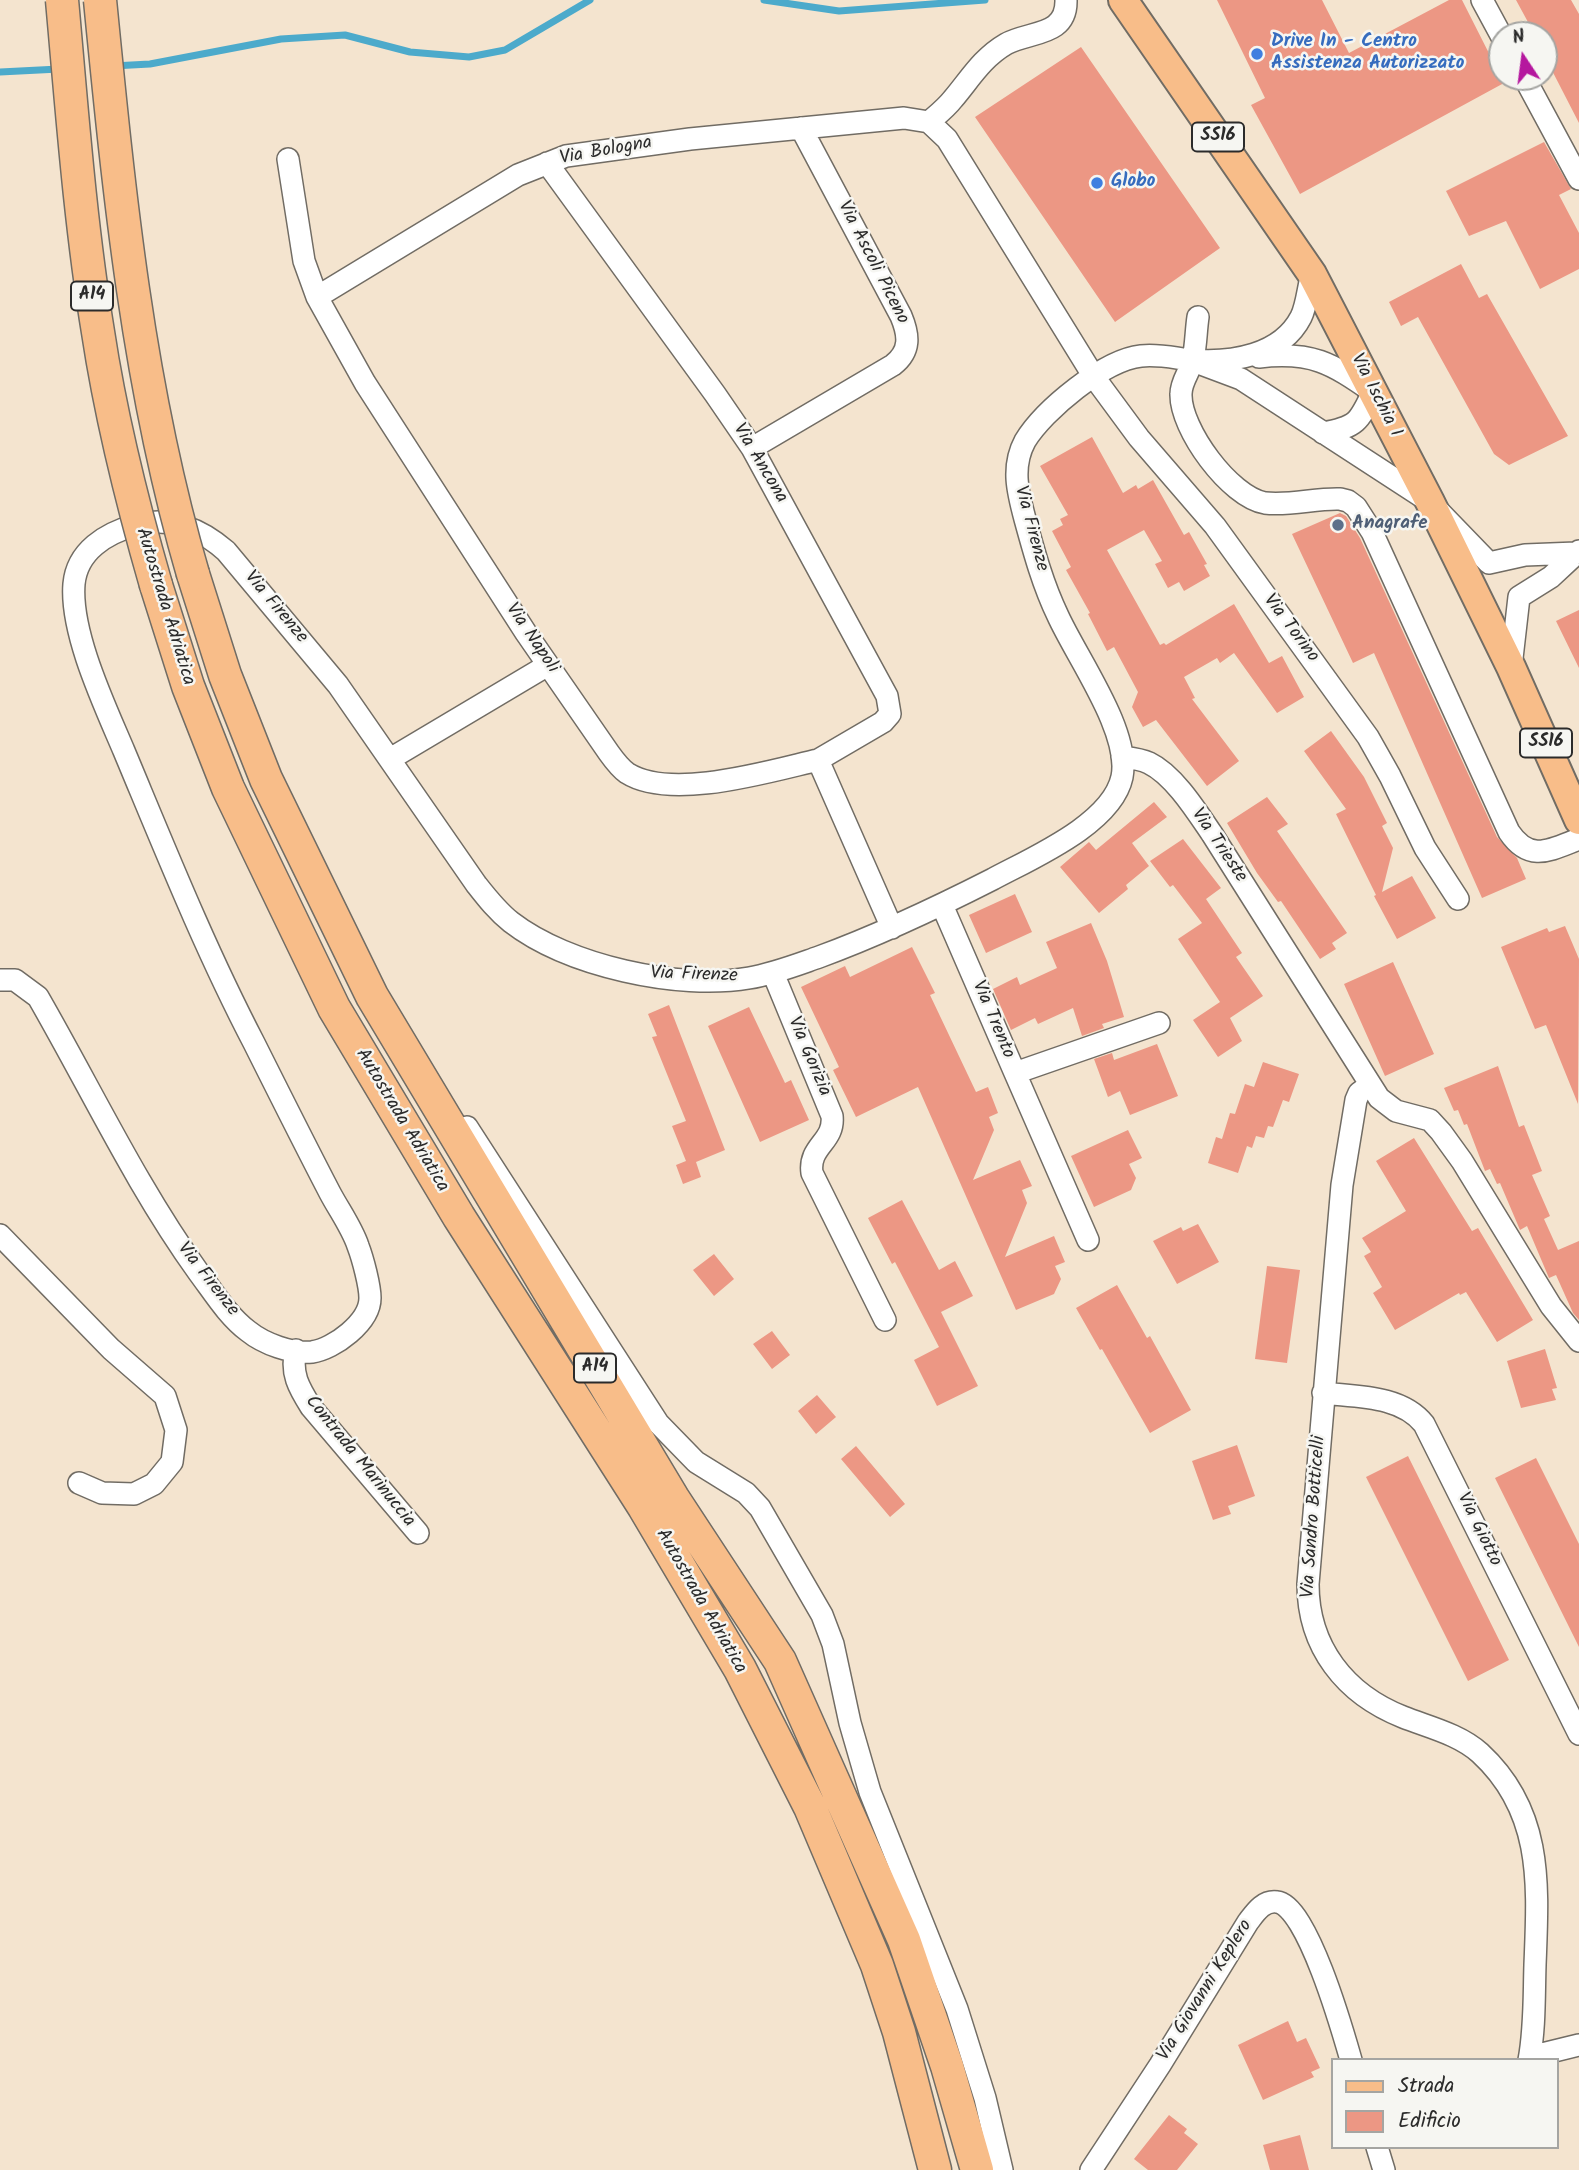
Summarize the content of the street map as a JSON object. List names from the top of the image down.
{
  "streets": {
    "highway": ["A14", "Autostrada Adriatica"],
    "main road": ["SS16", "Via Ischia I"],
    "street": [
      "Via Bologna",
      "Via Ascoli Piceno",
      "Via Ancona",
      "Via Firenze",
      "Via Torino",
      "Via Napoli",
      "Via Trieste",
      "Via Trento",
      "Via Gorizia",
      "Contrada Marinuccia",
      "Via Sandro Botticelli",
      "Via Giotto",
      "Via Giovanni Keplero"
    ]
  },
  "crossings": [
    ["Via Bologna", "Via Ascoli Piceno"],
    ["Via Bologna", "Via Ancona"],
    ["Via Bologna", "Via Napoli"],
    ["Via Ascoli Piceno", "Via Ancona"],
    ["Via Ancona", "Via Napoli"],
    ["Via Firenze", "Via Torino"],
    ["Via Firenze", "Via Trieste"],
    ["Via Firenze", "Via Trento"],
    ["Via Firenze", "Via Gorizia"],
    ["Via Firenze", "Contrada Marinuccia"],
    ["Via Trieste", "Via Sandro Botticelli"],
    ["Via Sandro Botticelli", "Via Giotto"]
  ],
  "places": ["Drive In - Centro Assistenza Autorizzato", "Globo", "Anagrafe"],
  "legend": ["Strada", "Edificio"],
  "north": "top"
}
